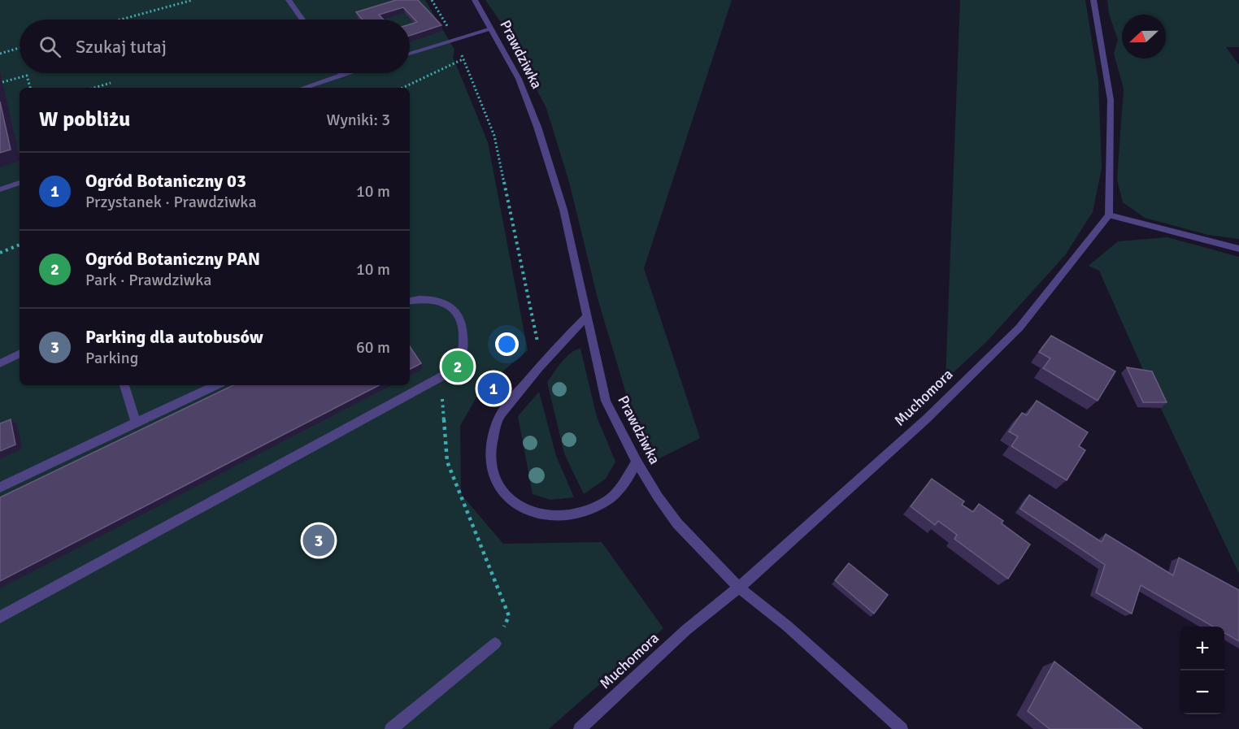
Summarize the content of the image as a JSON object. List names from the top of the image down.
{
  "streets": {
    "street": ["Prawdziwka", "Muchomora"]
  },
  "crossings": [
    ["Prawdziwka", "Muchomora"]
  ],
  "north": "left",
  "page": {
    "search": "Szukaj tutaj",
    "heading": ["W pobliżu", "Wyniki: 3"],
    "list": [
      {
        "mark": "1",
        "name": "Ogród Botaniczny 03",
        "note": "Przystanek · Prawdziwka",
        "value": "10 m"
      },
      {
        "mark": "2",
        "name": "Ogród Botaniczny PAN",
        "note": "Park · Prawdziwka",
        "value": "10 m"
      },
      {
        "mark": "3",
        "name": "Parking dla autobusów",
        "note": "Parking",
        "value": "60 m"
      }
    ],
    "pins": ["2", "1", "3"],
    "map_buttons": ["+", "−"]
  }
}
